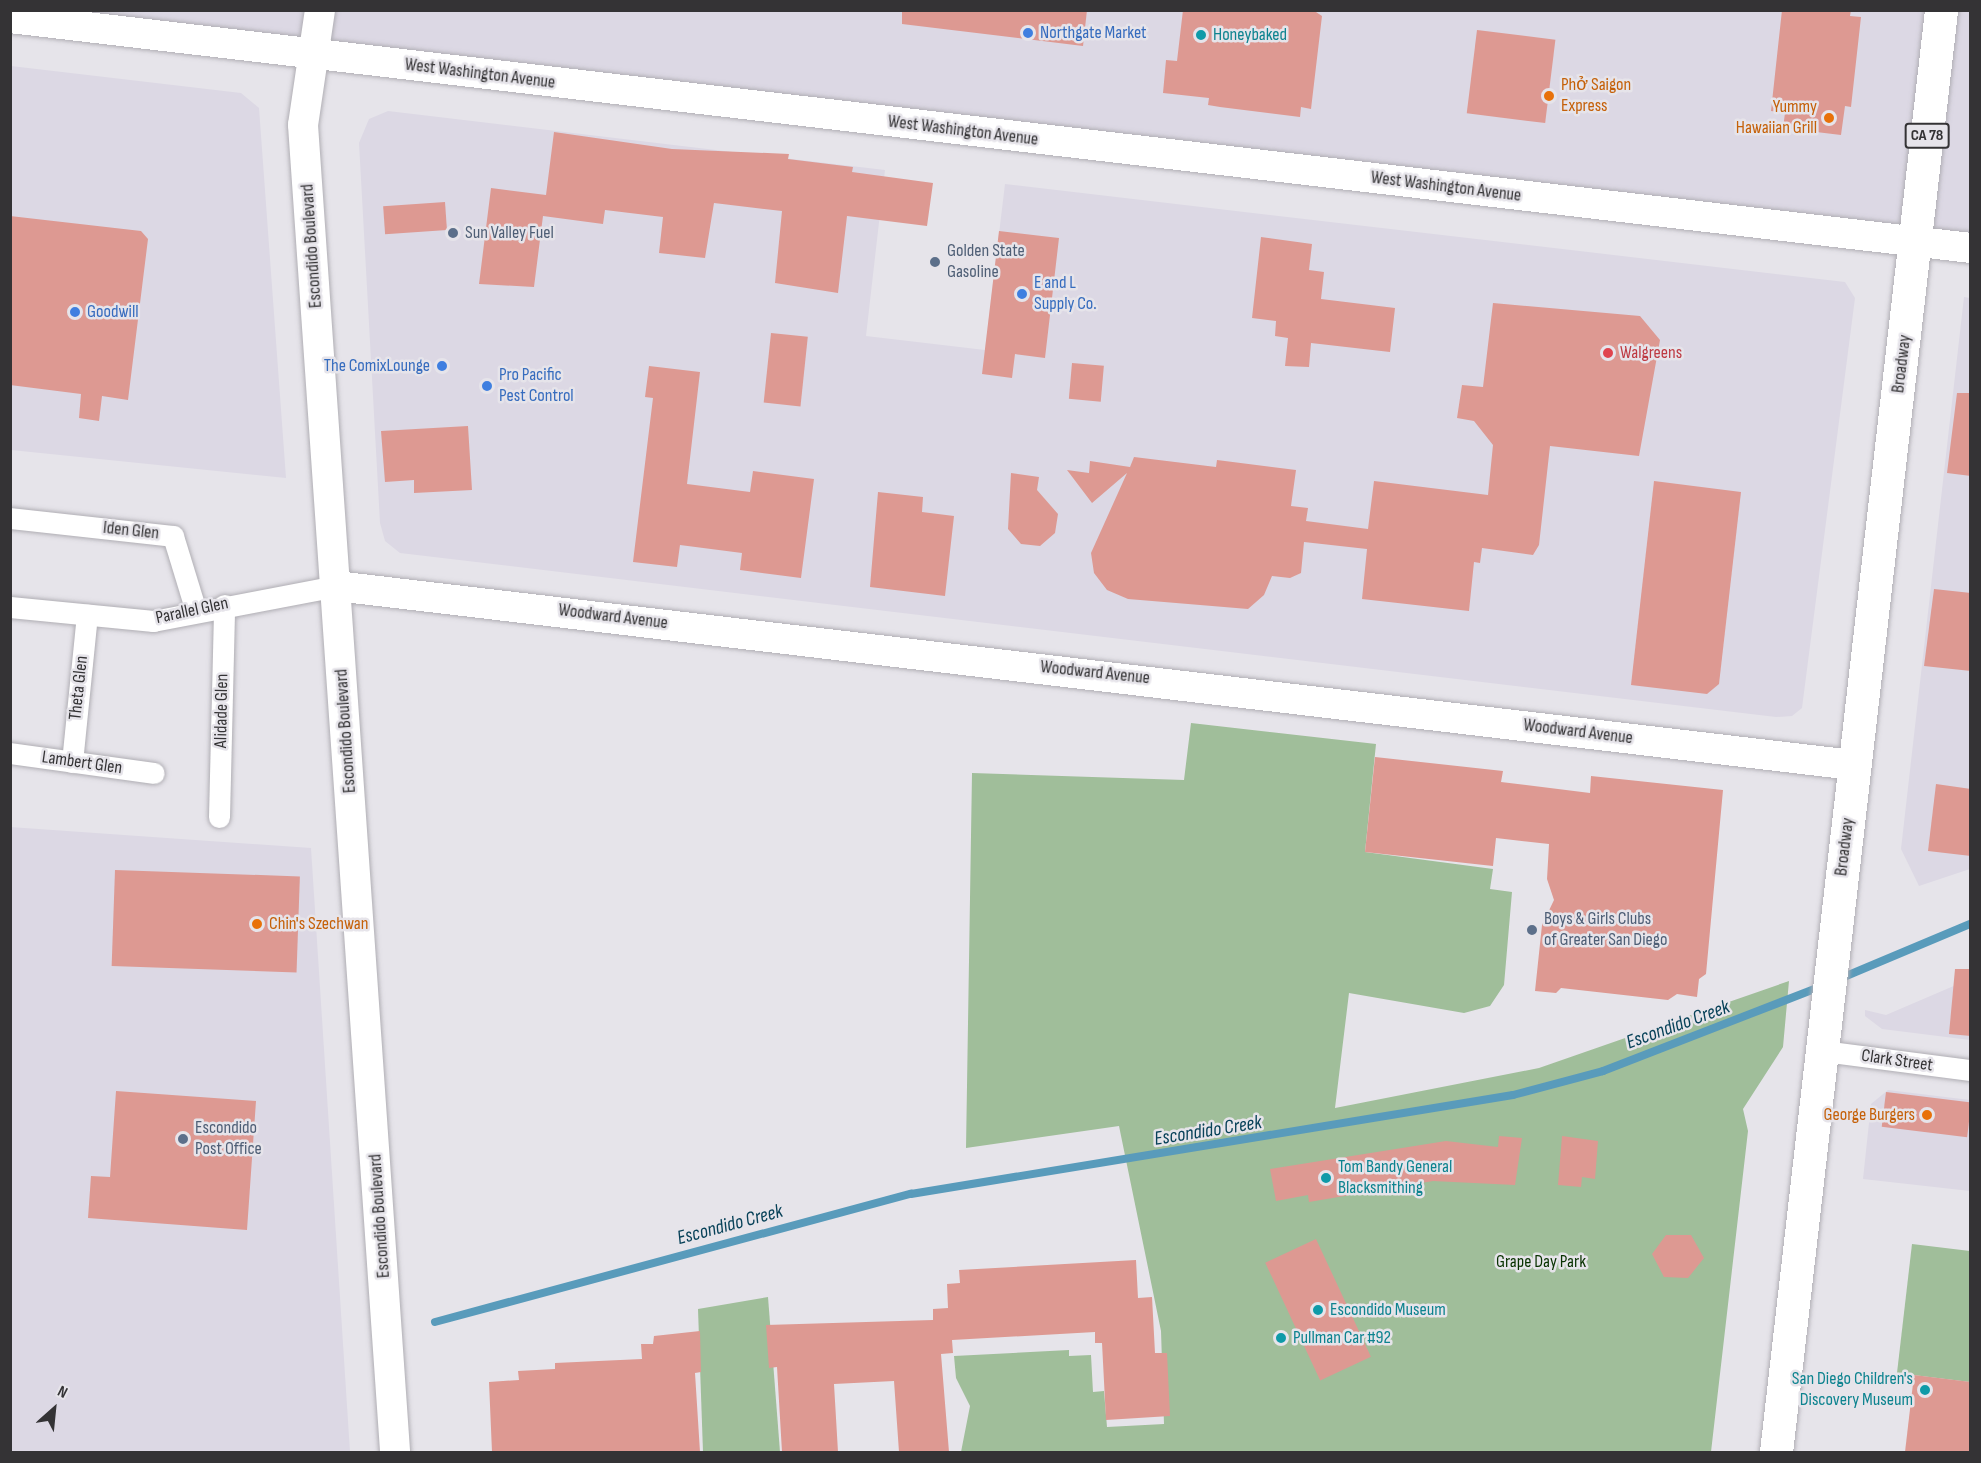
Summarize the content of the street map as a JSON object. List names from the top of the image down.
{
  "streets": {
    "main road": [
      "West Washington Avenue",
      "CA 78",
      "Escondido Boulevard",
      "Broadway",
      "Woodward Avenue"
    ],
    "street": [
      "Iden Glen",
      "Parallel Glen",
      "Theta Glen",
      "Alidade Glen",
      "Lambert Glen",
      "Clark Street"
    ]
  },
  "crossings": [
    ["West Washington Avenue", "CA 78"],
    ["West Washington Avenue", "Escondido Boulevard"],
    ["West Washington Avenue", "Broadway"],
    ["CA 78", "Broadway"],
    ["Escondido Boulevard", "Parallel Glen"],
    ["Escondido Boulevard", "Woodward Avenue"],
    ["Broadway", "Woodward Avenue"],
    ["Broadway", "Clark Street"],
    ["Iden Glen", "Parallel Glen"],
    ["Parallel Glen", "Woodward Avenue"],
    ["Parallel Glen", "Theta Glen"],
    ["Parallel Glen", "Alidade Glen"],
    ["Theta Glen", "Lambert Glen"]
  ],
  "water": ["Escondido Creek"],
  "parks": ["Grape Day Park"],
  "places": [
    "Northgate Market",
    "Honeybaked",
    "Phở Saigon Express",
    "Yummy Hawaiian Grill",
    "Sun Valley Fuel",
    "Golden State Gasoline",
    "E and L Supply Co.",
    "Goodwill",
    "Walgreens",
    "The ComixLounge",
    "Pro Pacific Pest Control",
    "Chin's Szechwan",
    "Boys & Girls Clubs of Greater San Diego",
    "George Burgers",
    "Escondido Post Office",
    "Tom Bandy General Blacksmithing",
    "Escondido Museum",
    "Pullman Car #92",
    "San Diego Children's Discovery Museum"
  ],
  "north": "top right"
}
